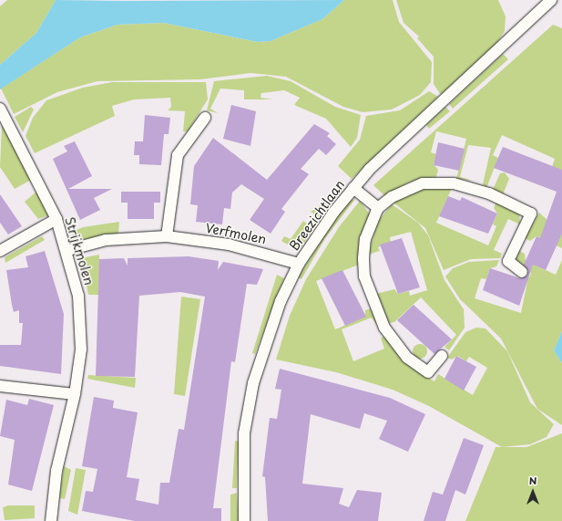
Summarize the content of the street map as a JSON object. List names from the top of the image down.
{
  "streets": {
    "street": ["Breezichtlaan", "Verfmolen", "Strijkmolen"]
  },
  "crossings": [
    ["Breezichtlaan", "Verfmolen"],
    ["Verfmolen", "Strijkmolen"]
  ],
  "north": "top"
}
